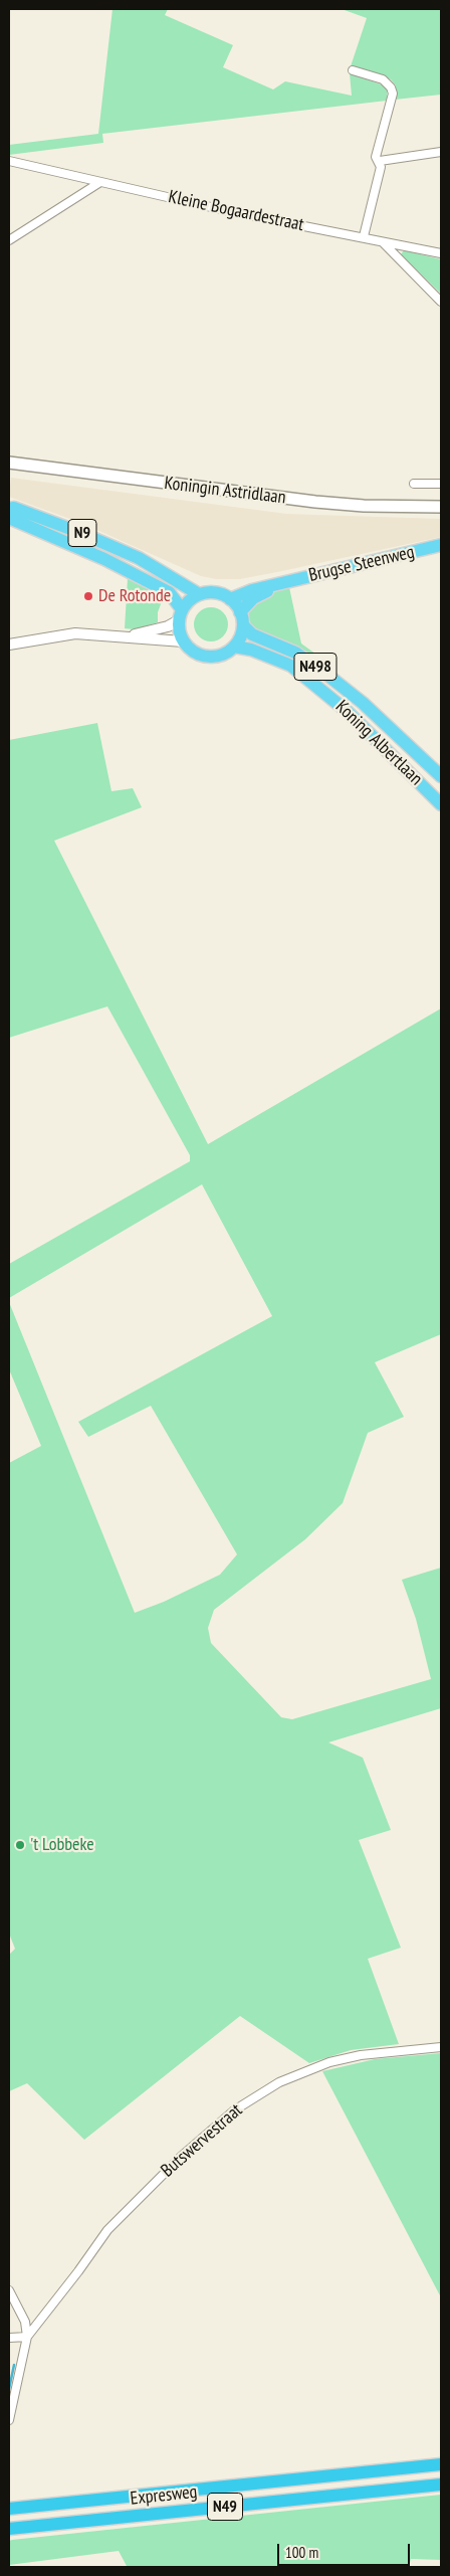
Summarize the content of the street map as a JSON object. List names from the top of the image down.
{
  "streets": {
    "highway": ["Expresweg", "N49"],
    "main road": [
      "Koningin Astridlaan",
      "N9",
      "Brugse Steenweg",
      "N498",
      "Koning Albertlaan"
    ],
    "street": ["Kleine Bogaardestraat", "Butswervestraat"]
  },
  "crossings": [
    ["N9", "Brugse Steenweg"],
    ["N9", "Koning Albertlaan"],
    ["Brugse Steenweg", "Koning Albertlaan"]
  ],
  "places": ["De Rotonde", "'t Lobbeke"],
  "scale_bar": "100 m"
}
